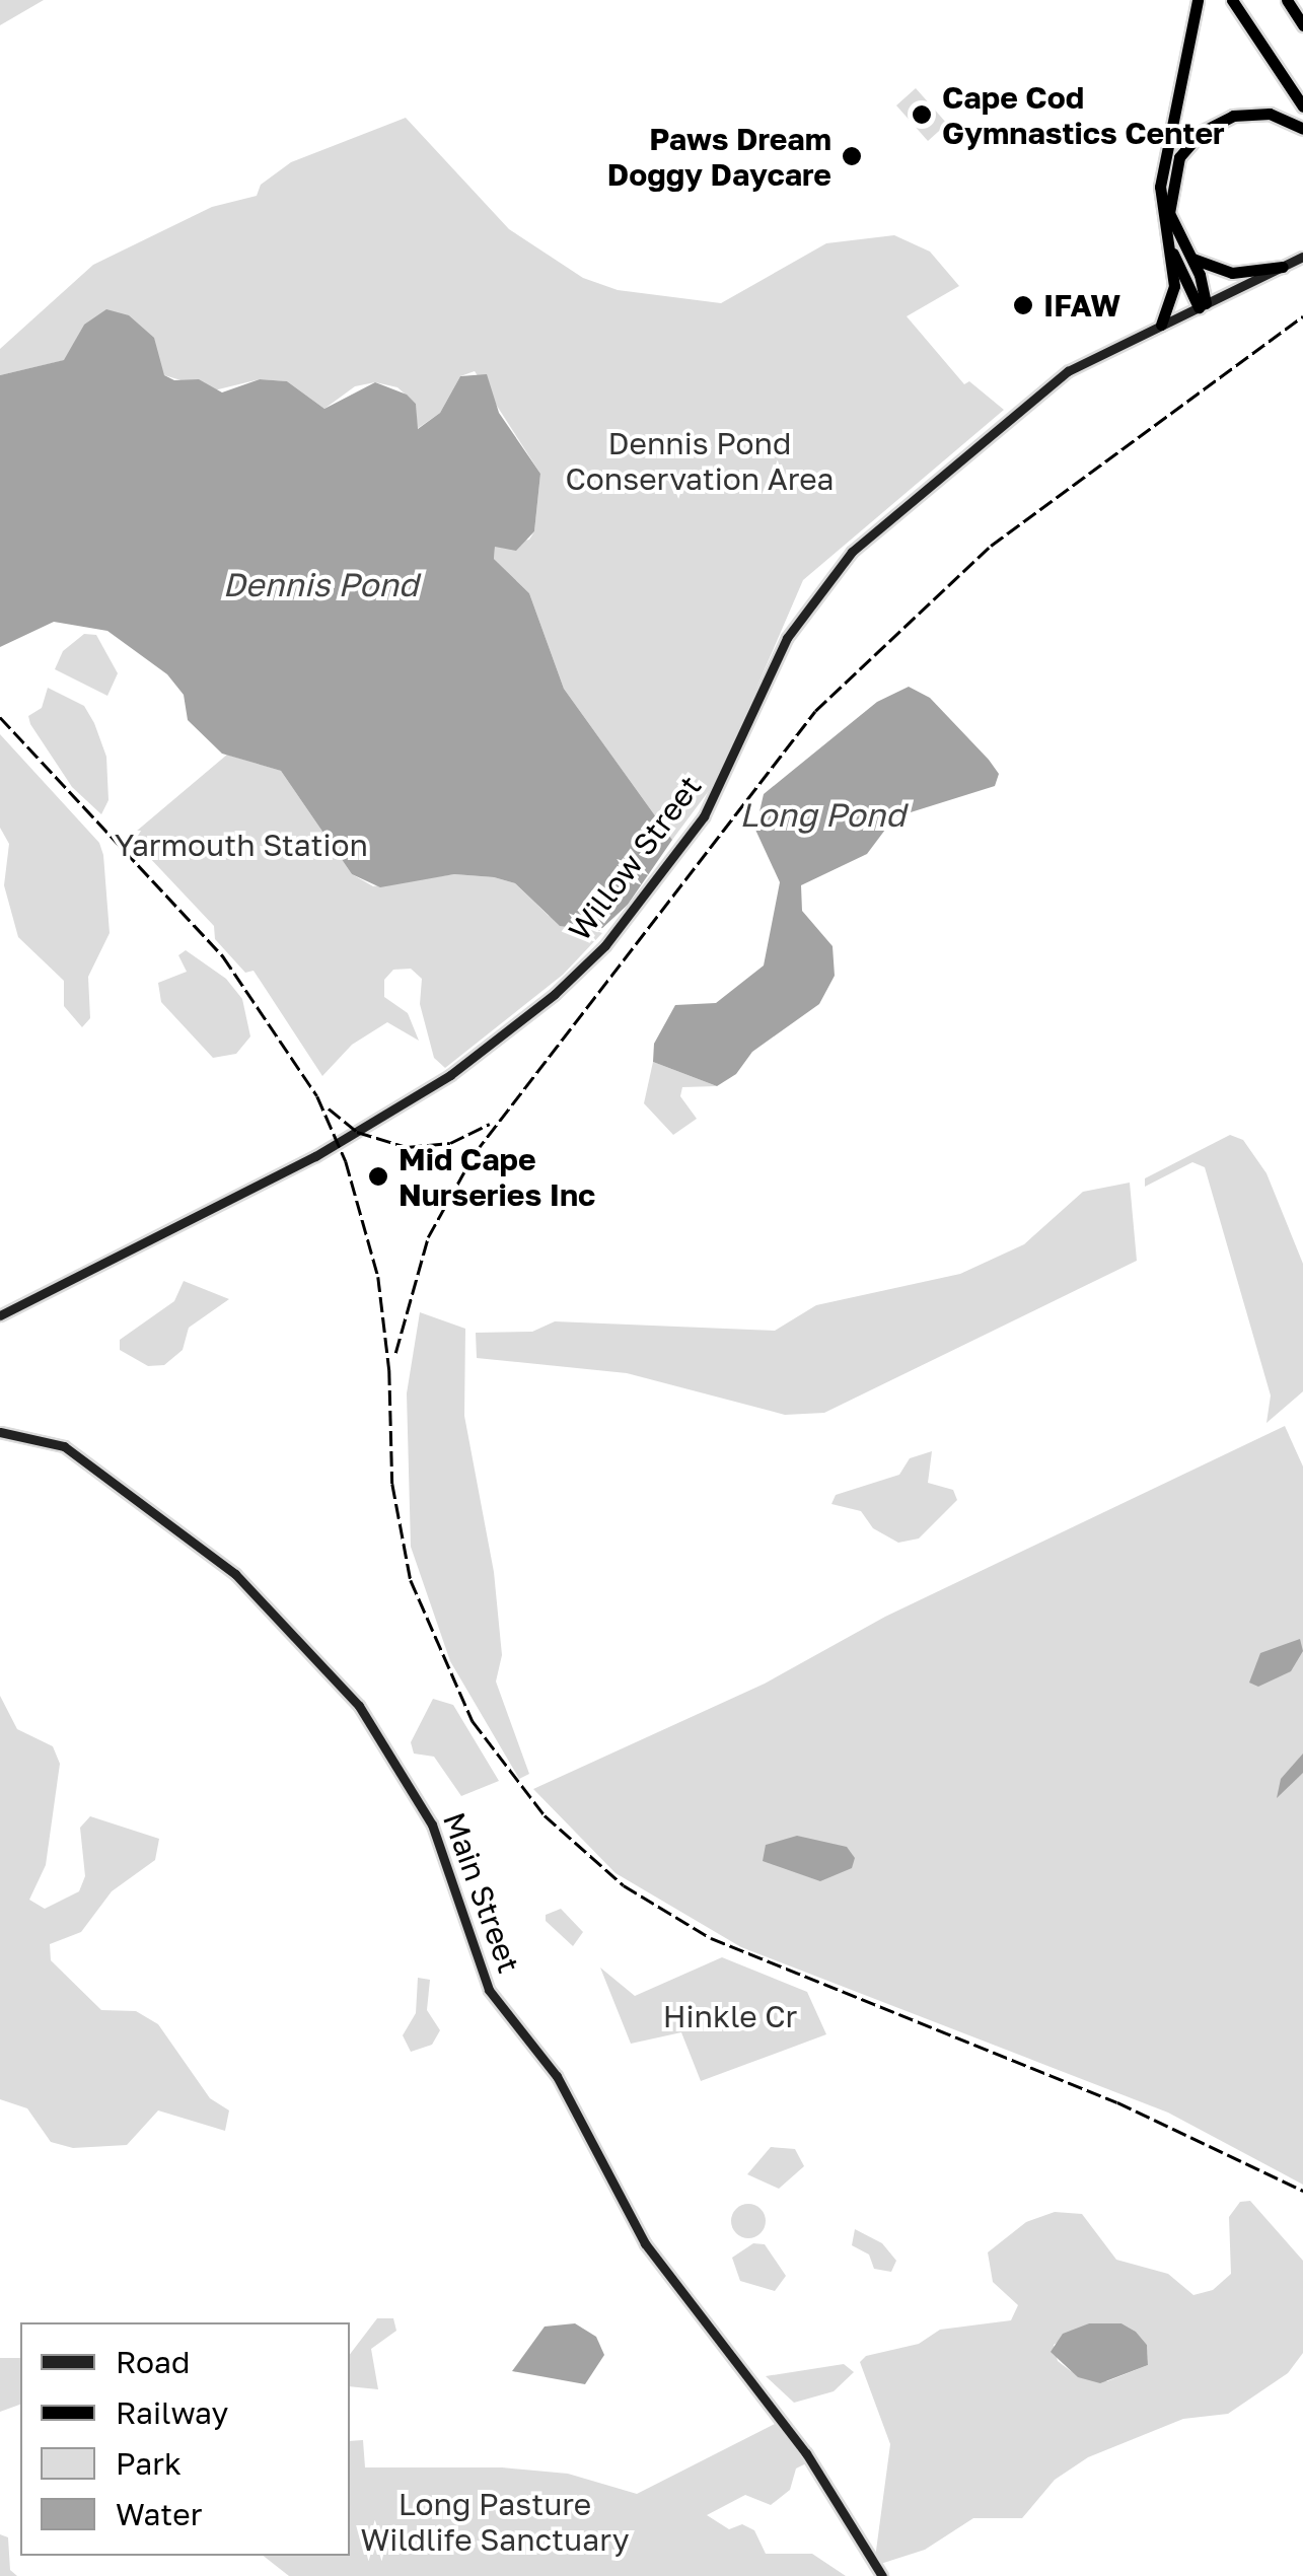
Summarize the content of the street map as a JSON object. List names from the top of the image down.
{
  "streets": {
    "main road": ["Willow Street", "Main Street"]
  },
  "water": ["Dennis Pond", "Long Pond"],
  "parks": [
    "Dennis Pond Conservation Area",
    "Yarmouth Station",
    "Hinkle Cr",
    "Long Pasture Wildlife Sanctuary"
  ],
  "places": [
    "Cape Cod Gymnastics Center",
    "Paws Dream Doggy Daycare",
    "IFAW",
    "Mid Cape Nurseries Inc"
  ],
  "legend": [
    "Road",
    "Railway",
    "Park",
    "Water"
  ]
}
